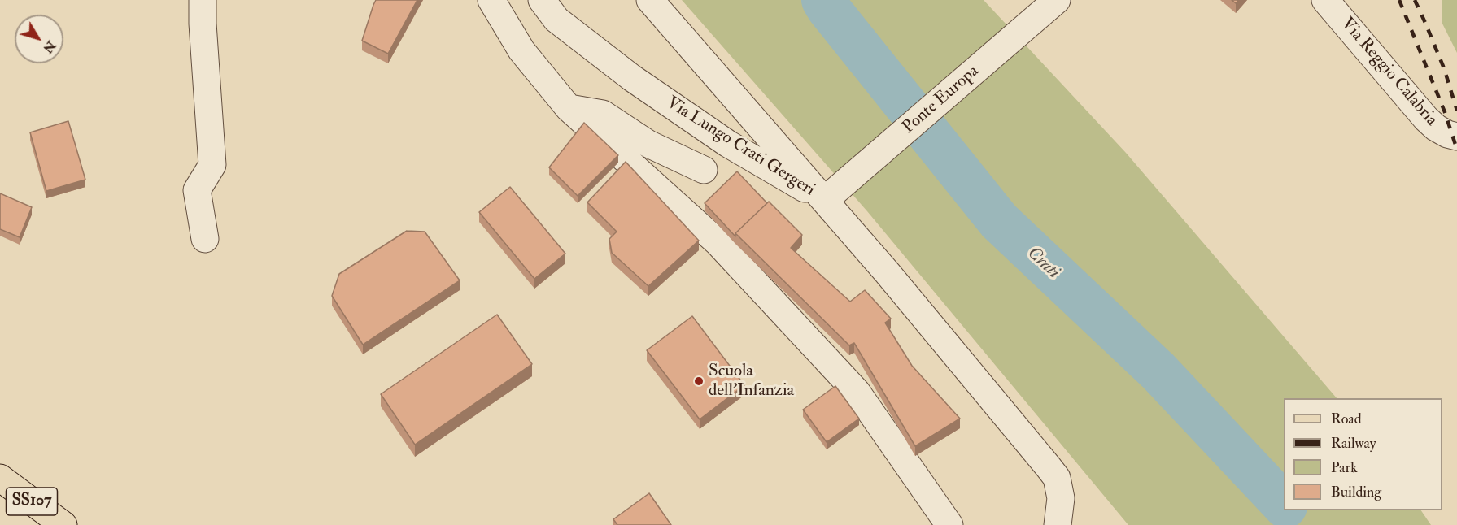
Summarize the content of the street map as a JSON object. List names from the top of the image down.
{
  "streets": {
    "main road": ["SS107"],
    "street": ["Via Reggio Calabria", "Ponte Europa", "Via Lungo Crati Gergeri"]
  },
  "crossings": [
    ["Ponte Europa", "Via Lungo Crati Gergeri"]
  ],
  "water": ["Crati"],
  "places": ["Scuola dell'Infanzia"],
  "legend": [
    "Road",
    "Railway",
    "Park",
    "Building"
  ],
  "north": "bottom right"
}
